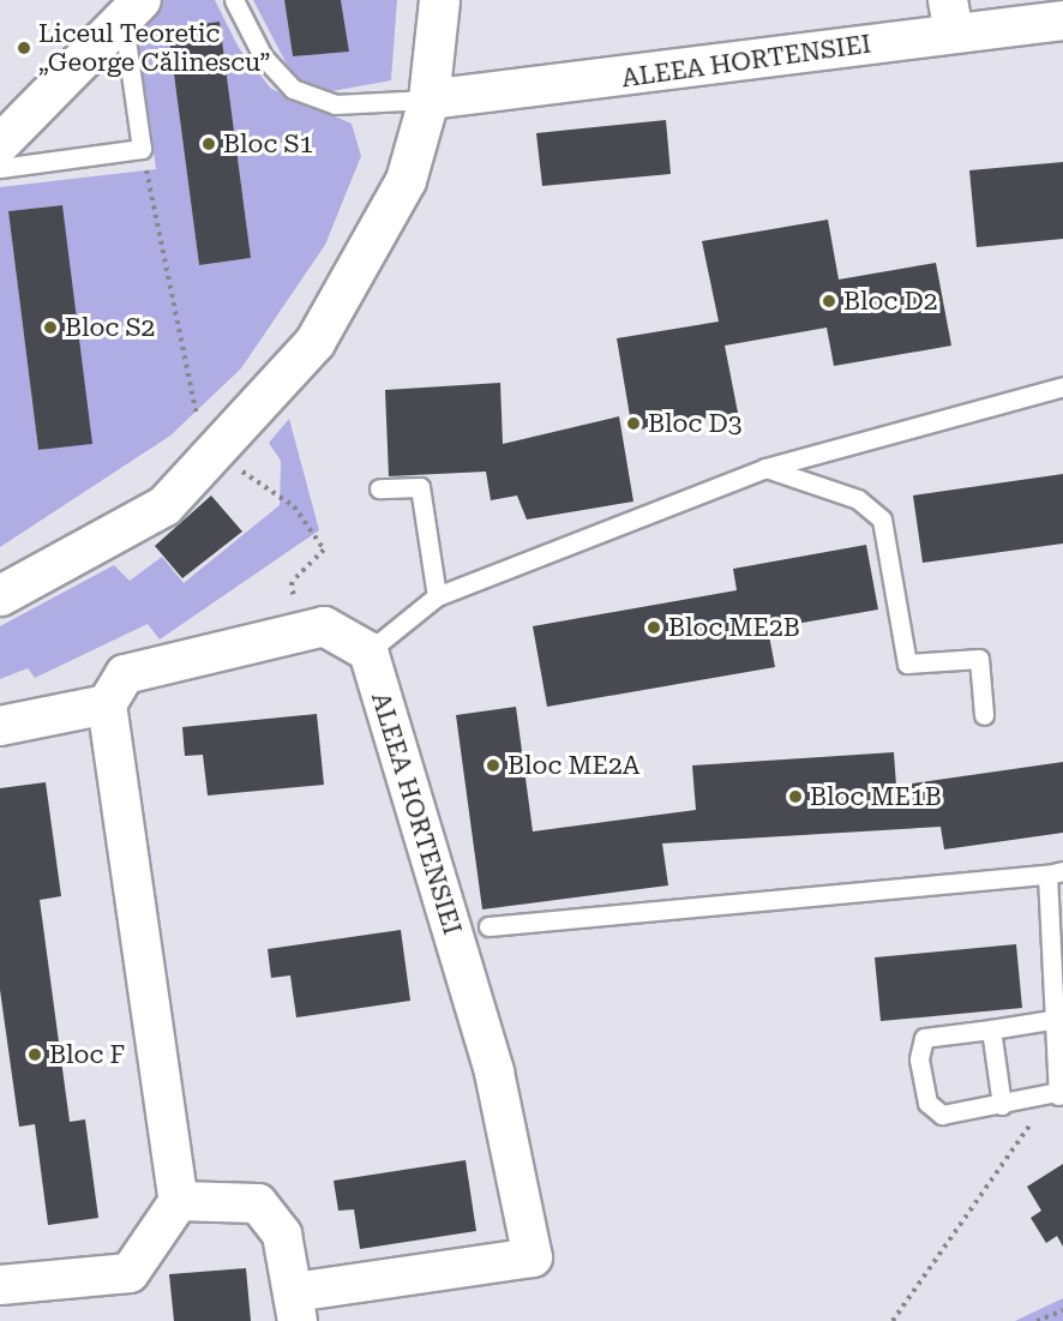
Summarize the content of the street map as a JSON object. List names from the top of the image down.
{
  "streets": {
    "street": ["ALEEA HORTENSIEI"]
  },
  "places": [
    "Liceul Teoretic „George Călinescu”",
    "Bloc S1",
    "Bloc D2",
    "Bloc S2",
    "Bloc D3",
    "Bloc ME2B",
    "Bloc ME2A",
    "Bloc ME1B",
    "Bloc F"
  ]
}
